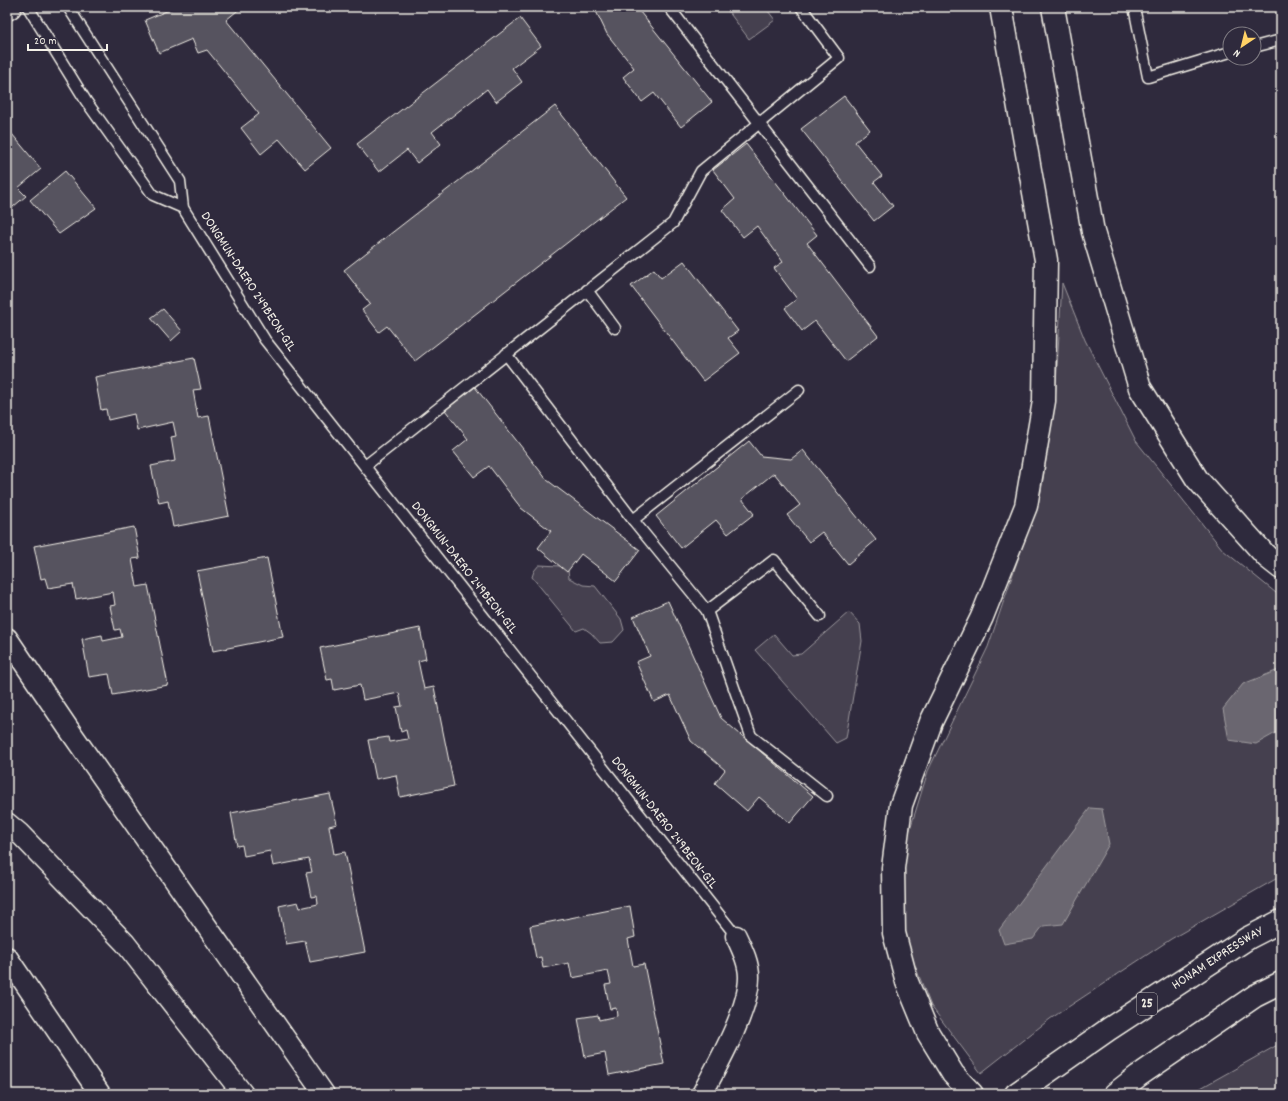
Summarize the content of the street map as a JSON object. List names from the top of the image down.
{
  "streets": {
    "main road": ["HONAM EXPRESSWAY", "25"],
    "lane": ["DONGMUN-DAERO 249BEON-GIL"]
  },
  "scale_bar": "20 m",
  "north": "bottom left"
}
